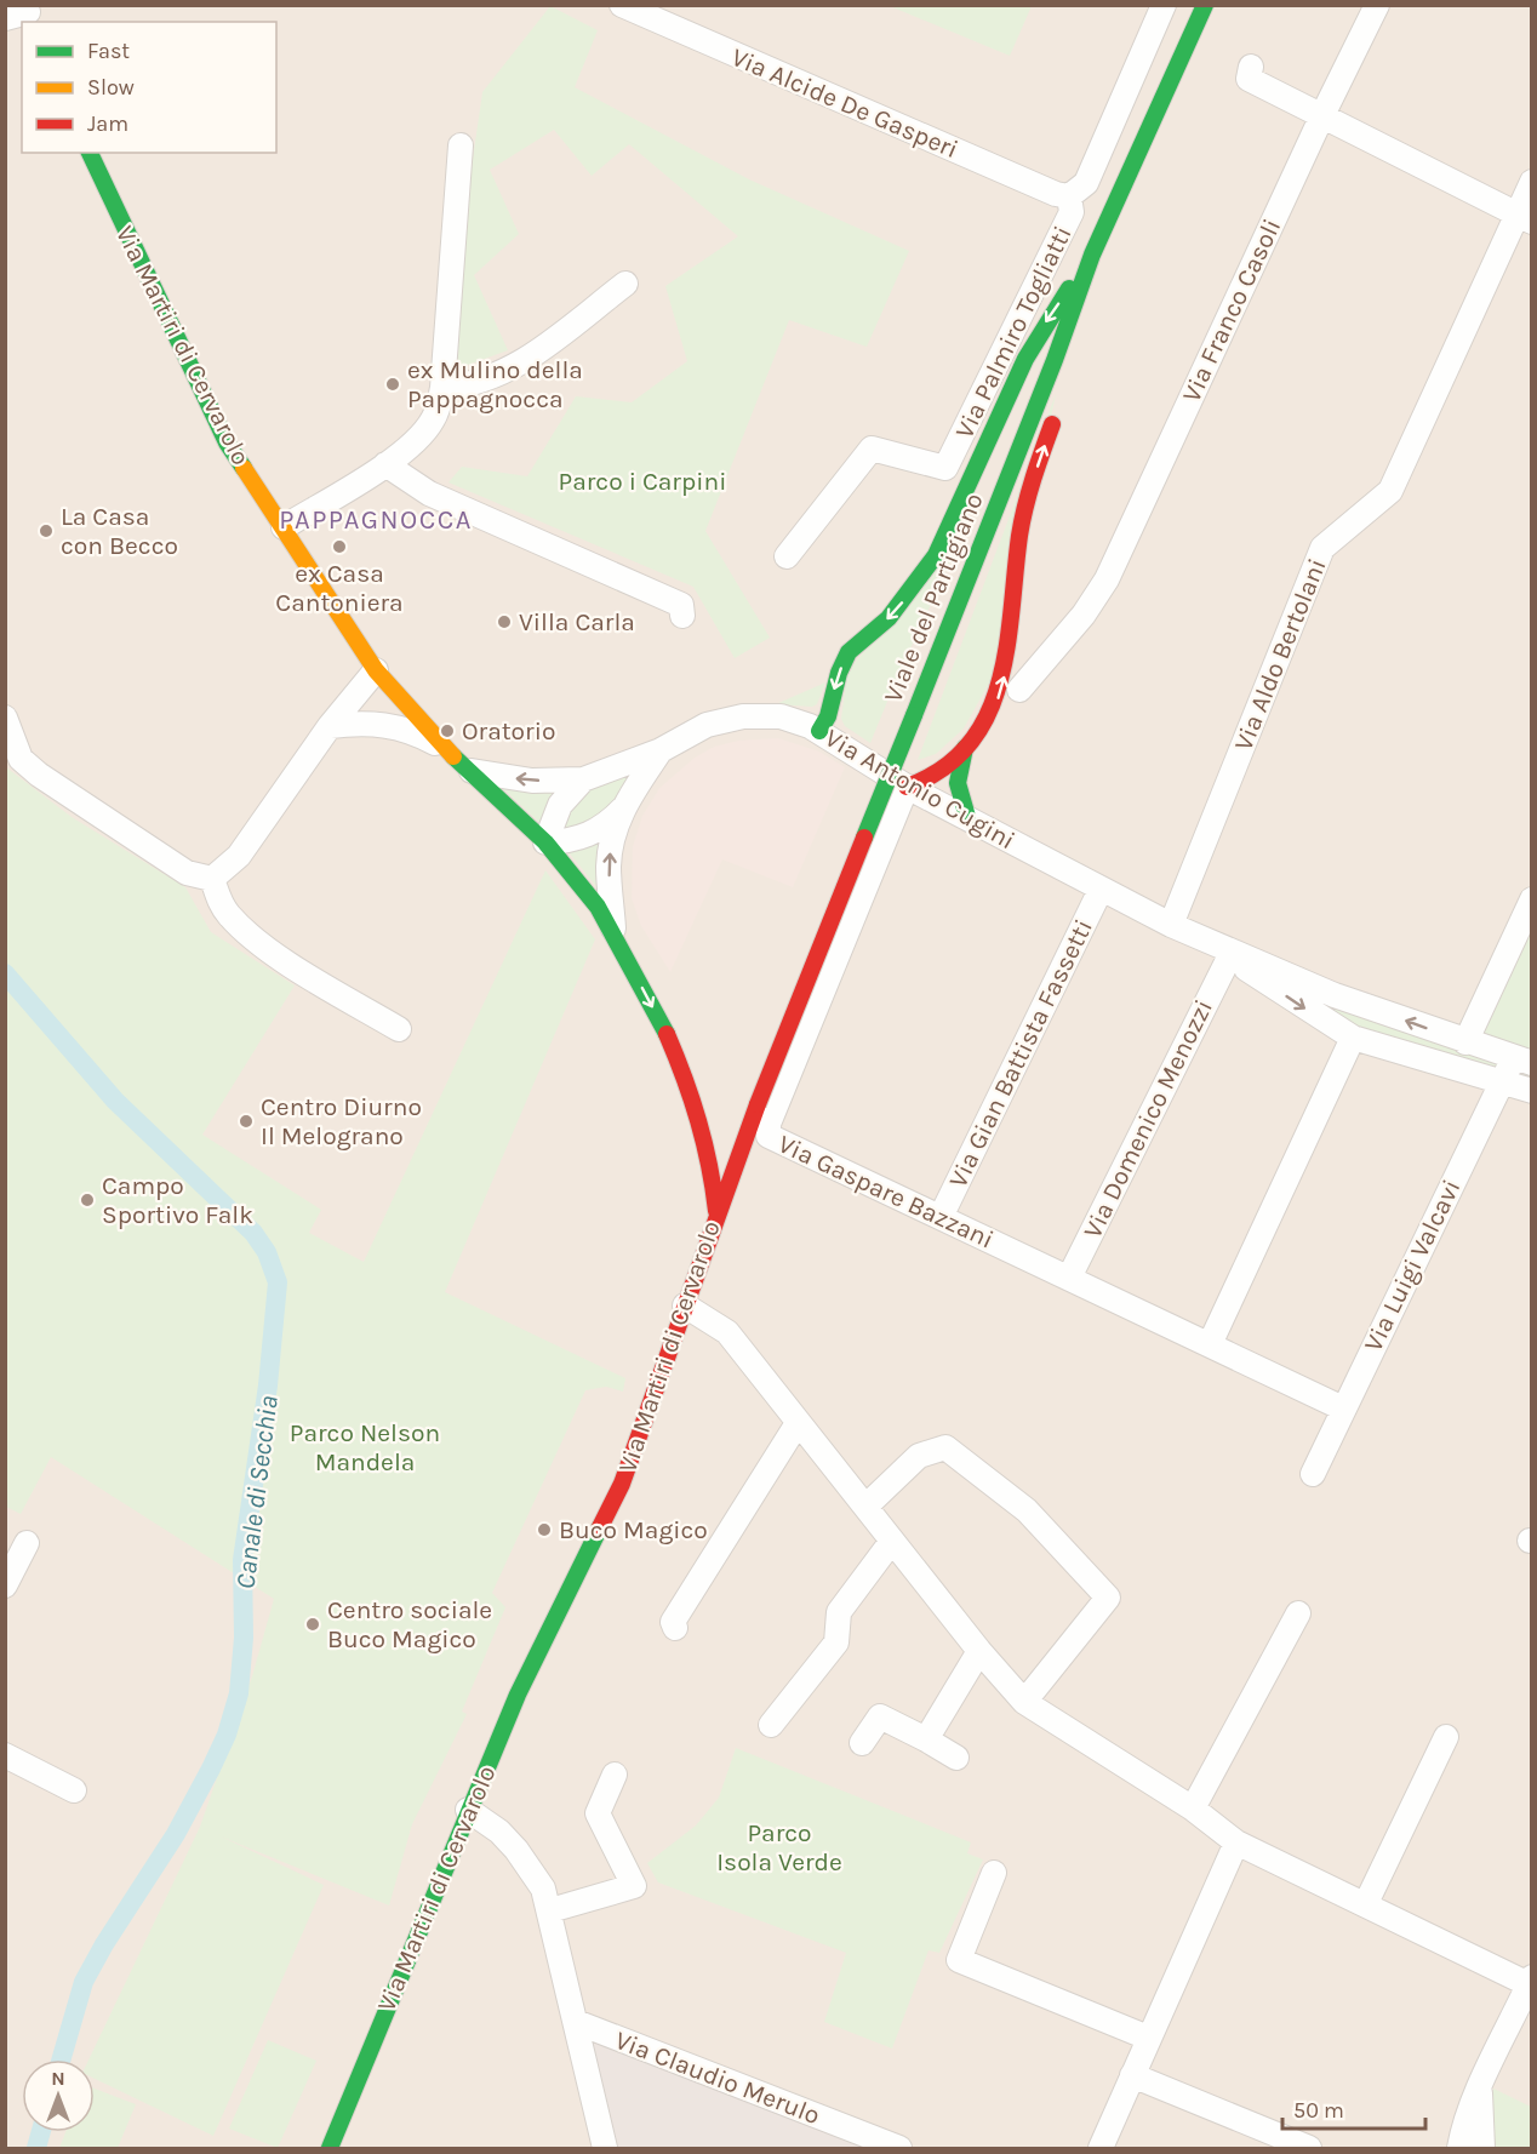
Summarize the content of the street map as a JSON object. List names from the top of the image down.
{
  "streets": {
    "main road": ["Via Martiri di Cervarolo", "Viale del Partigiano"],
    "street": [
      "Via Alcide De Gasperi",
      "Via Franco Casoli",
      "Via Palmiro Togliatti",
      "Via Aldo Bertolani",
      "Via Antonio Cugini",
      "Via Gian Battista Fassetti",
      "Via Domenico Menozzi",
      "Via Gaspare Bazzani",
      "Via Luigi Valcavi",
      "Via Claudio Merulo"
    ]
  },
  "crossings": [
    ["Via Alcide De Gasperi", "Via Palmiro Togliatti"],
    ["Via Martiri di Cervarolo", "Viale del Partigiano"],
    ["Via Martiri di Cervarolo", "Via Antonio Cugini"],
    ["Via Aldo Bertolani", "Via Antonio Cugini"],
    ["Via Antonio Cugini", "Via Gian Battista Fassetti"],
    ["Via Antonio Cugini", "Via Domenico Menozzi"],
    ["Via Antonio Cugini", "Via Gaspare Bazzani"],
    ["Via Antonio Cugini", "Via Luigi Valcavi"],
    ["Via Gian Battista Fassetti", "Via Gaspare Bazzani"],
    ["Via Domenico Menozzi", "Via Gaspare Bazzani"],
    ["Via Gaspare Bazzani", "Via Luigi Valcavi"]
  ],
  "districts": ["PAPPAGNOCCA"],
  "water": ["Canale di Secchia"],
  "parks": ["Parco i Carpini", "Parco Nelson Mandela", "Parco Isola Verde"],
  "places": [
    "ex Mulino della Pappagnocca",
    "La Casa con Becco",
    "ex Casa Cantoniera",
    "Villa Carla",
    "Oratorio",
    "Centro Diurno Il Melograno",
    "Campo Sportivo Falk",
    "Buco Magico",
    "Centro sociale Buco Magico"
  ],
  "legend": ["Fast", "Slow", "Jam"],
  "scale_bar": "50 m",
  "north": "top"
}
